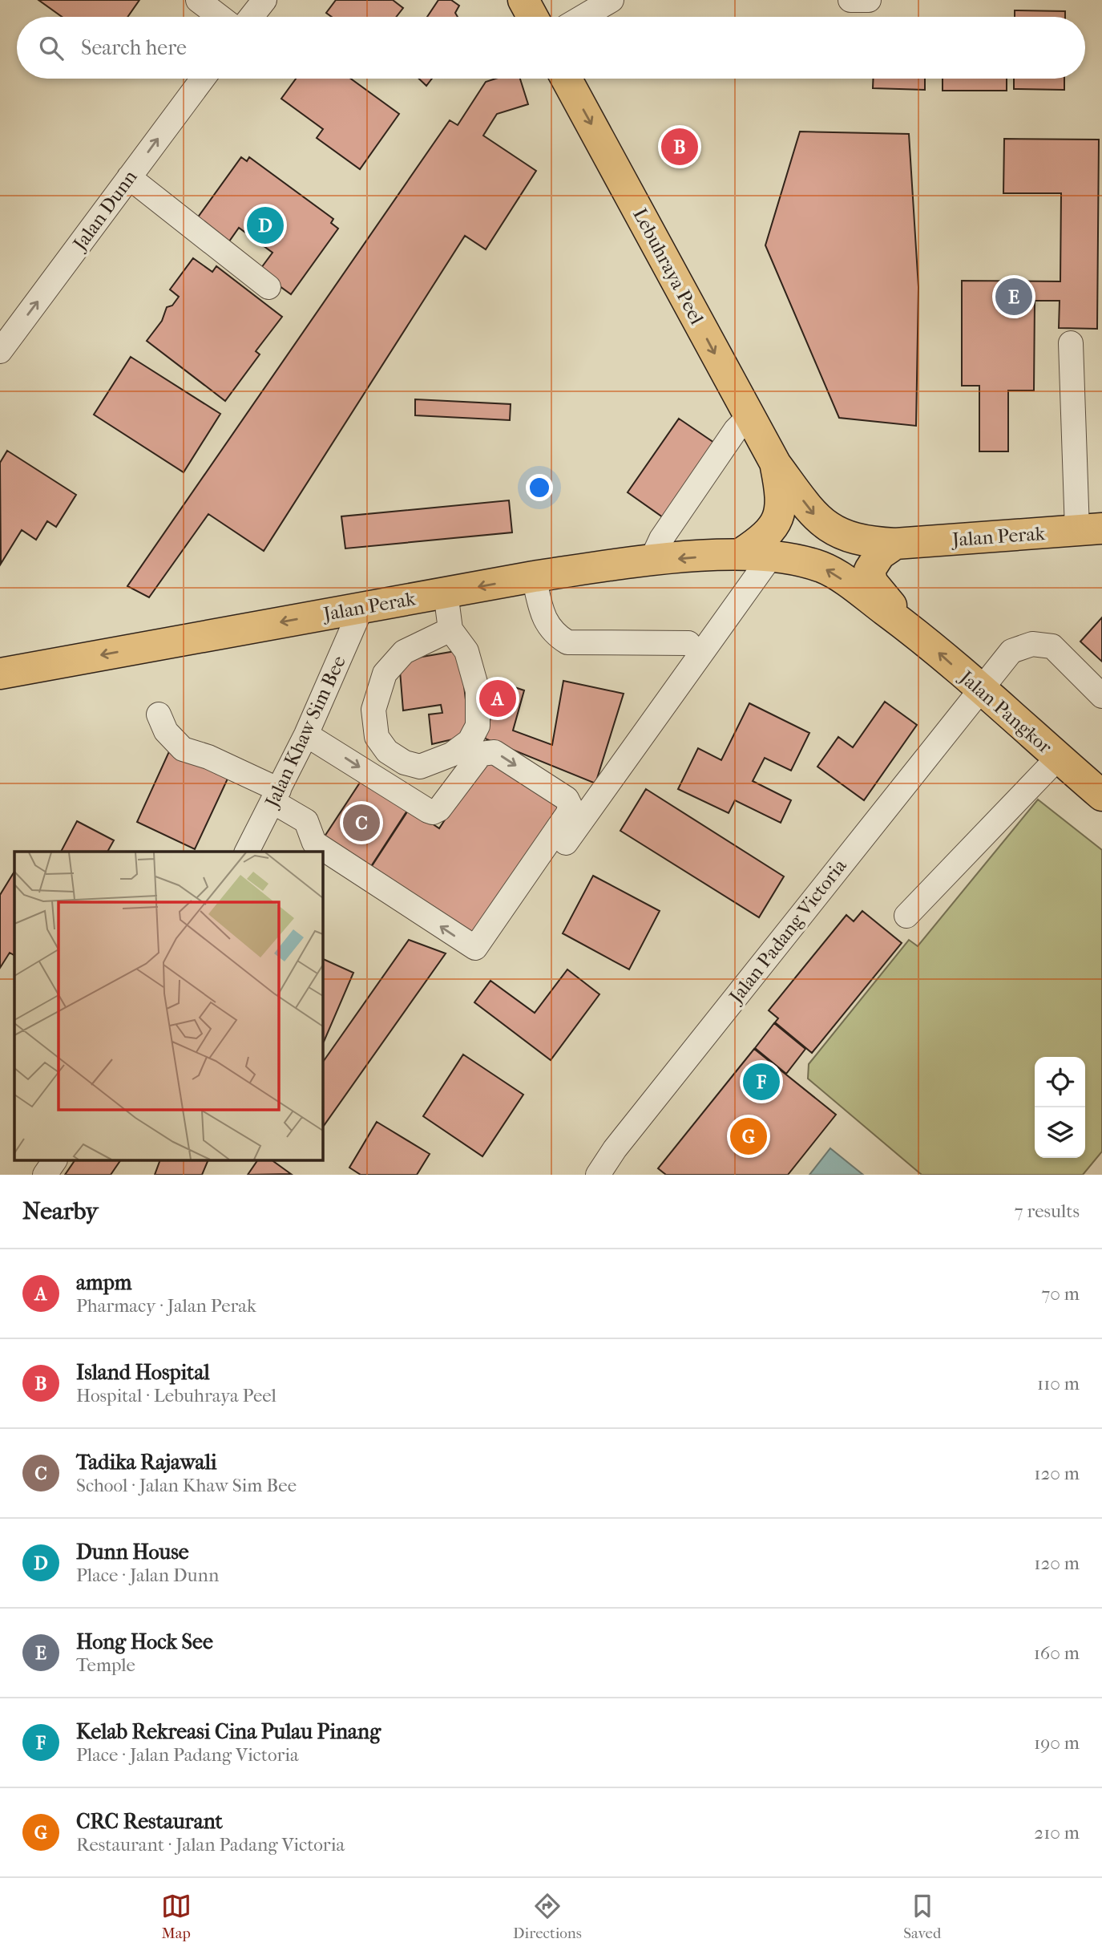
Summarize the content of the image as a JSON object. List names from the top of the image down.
{
  "streets": {
    "main road": ["Lebuhraya Peel", "Jalan Perak", "Jalan Pangkor"],
    "street": ["Jalan Dunn", "Jalan Khaw Sim Bee", "Jalan Padang Victoria"]
  },
  "crossings": [
    ["Lebuhraya Peel", "Jalan Perak"],
    ["Lebuhraya Peel", "Jalan Pangkor"],
    ["Jalan Perak", "Jalan Pangkor"],
    ["Jalan Perak", "Jalan Khaw Sim Bee"],
    ["Jalan Pangkor", "Jalan Padang Victoria"]
  ],
  "one_way": [
    "Jalan Dunn",
    "Lebuhraya Peel",
    "Jalan Perak",
    "Jalan Pangkor"
  ],
  "page": {
    "search": "Search here",
    "pins": [
      "B",
      "D",
      "E",
      "A",
      "C",
      "F",
      "G"
    ],
    "heading": ["Nearby", "7 results"],
    "list": [
      {
        "mark": "A",
        "name": "ampm",
        "note": "Pharmacy · Jalan Perak",
        "value": "70 m"
      },
      {
        "mark": "B",
        "name": "Island Hospital",
        "note": "Hospital · Lebuhraya Peel",
        "value": "110 m"
      },
      {
        "mark": "C",
        "name": "Tadika Rajawali",
        "note": "School · Jalan Khaw Sim Bee",
        "value": "120 m"
      },
      {
        "mark": "D",
        "name": "Dunn House",
        "note": "Place · Jalan Dunn",
        "value": "120 m"
      },
      {
        "mark": "E",
        "name": "Hong Hock See",
        "note": "Temple",
        "value": "160 m"
      },
      {
        "mark": "F",
        "name": "Kelab Rekreasi Cina Pulau Pinang",
        "note": "Place · Jalan Padang Victoria",
        "value": "190 m"
      },
      {
        "mark": "G",
        "name": "CRC Restaurant",
        "note": "Restaurant · Jalan Padang Victoria",
        "value": "210 m"
      }
    ],
    "nav": ["Map", "Directions", "Saved"]
  }
}
